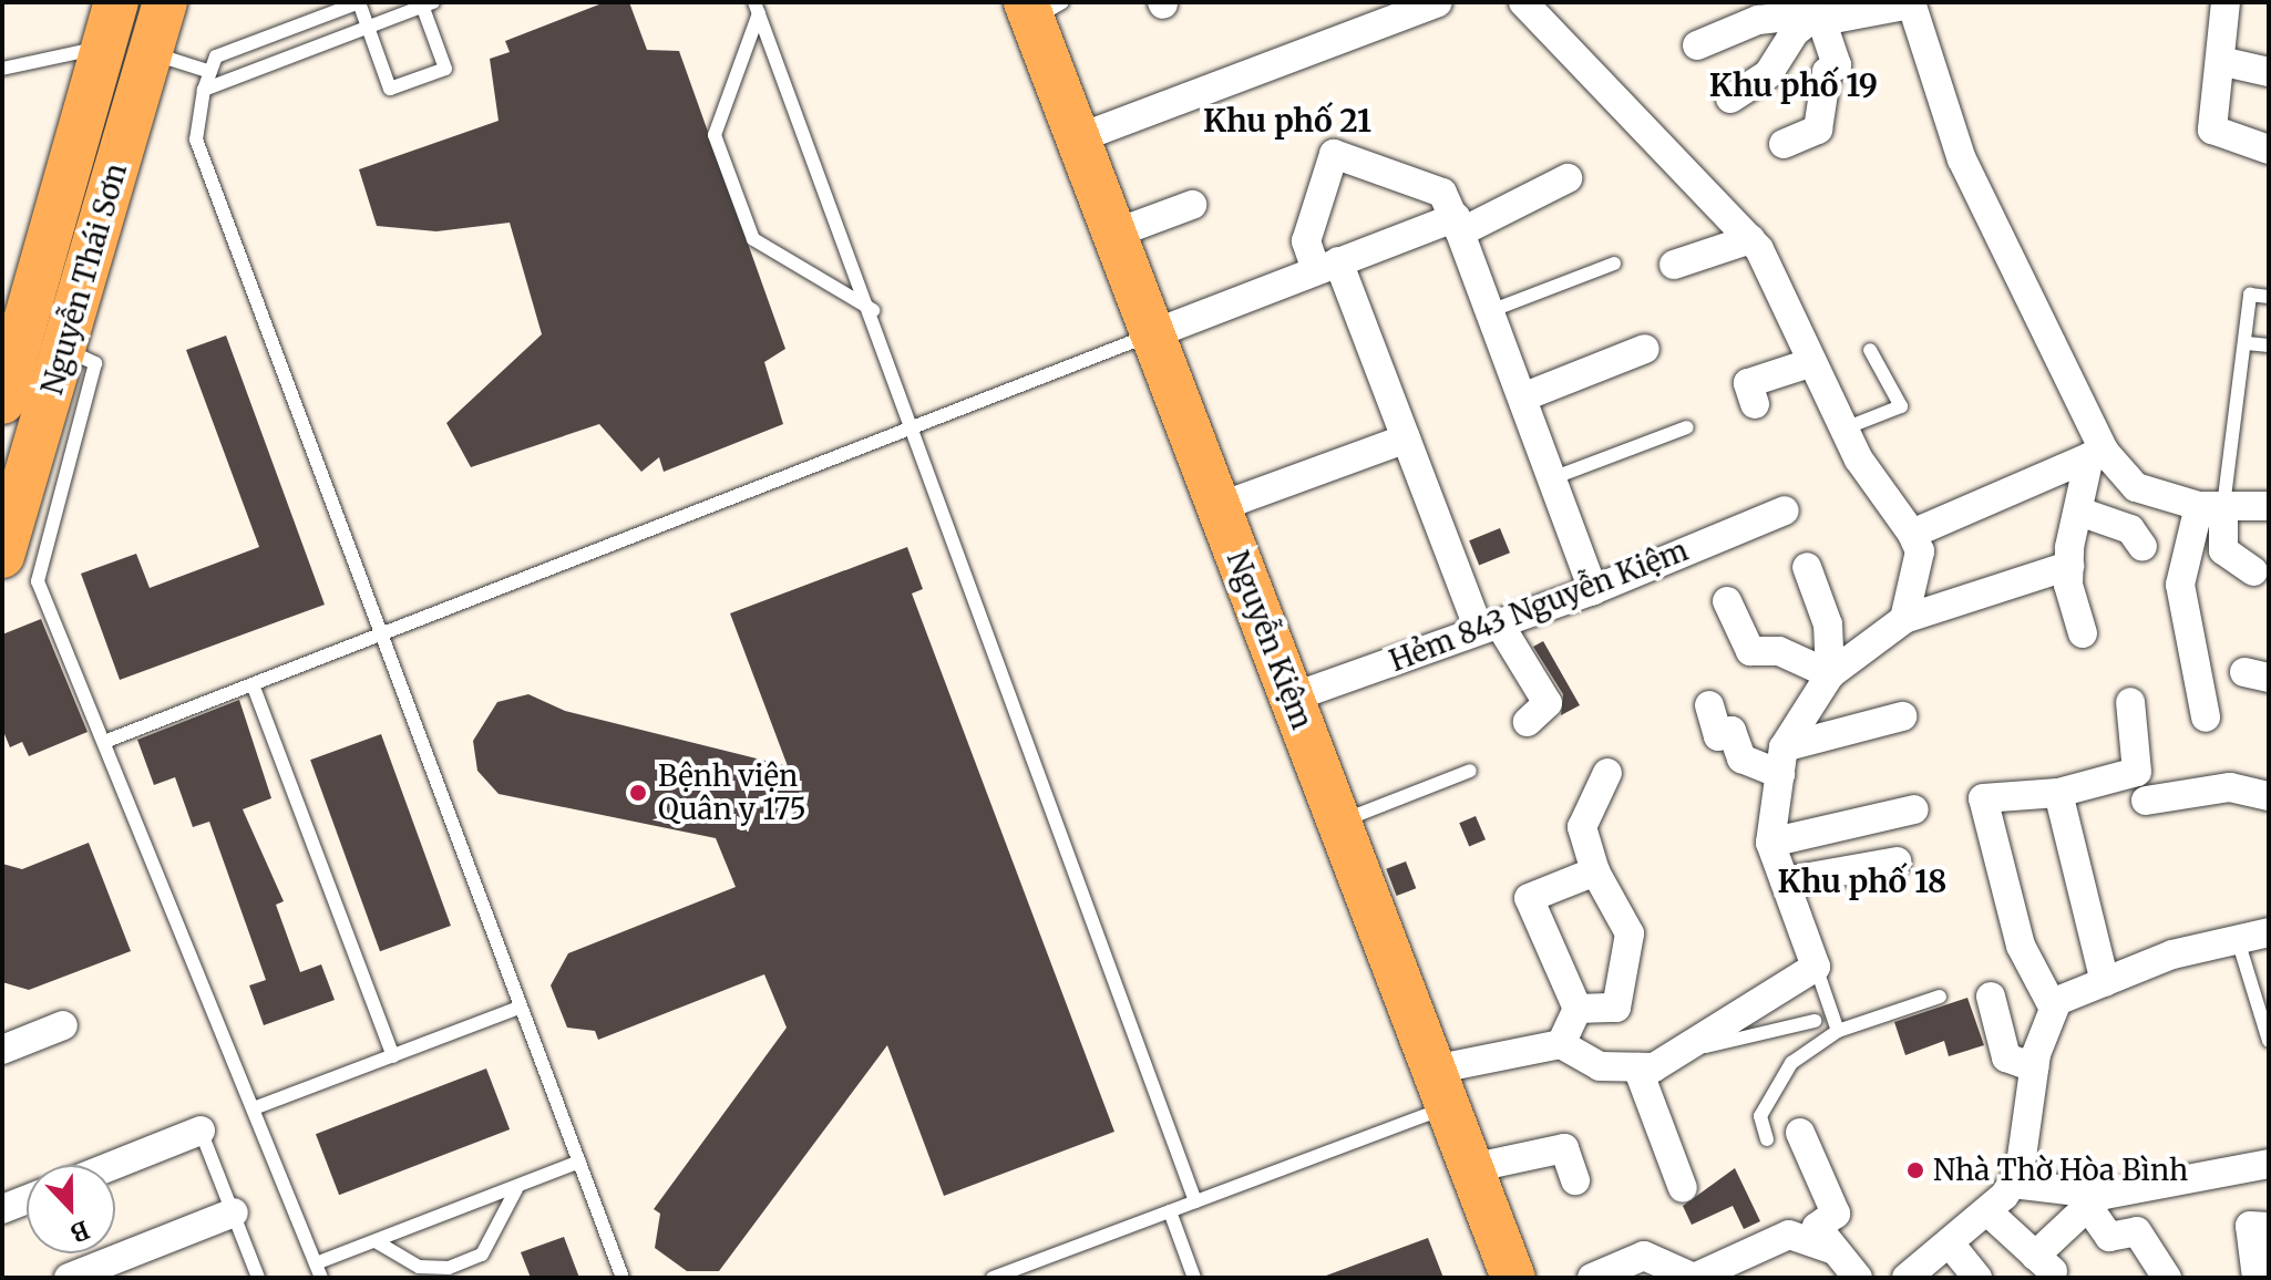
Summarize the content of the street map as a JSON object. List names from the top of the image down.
{
  "streets": {
    "main road": ["Nguyễn Thái Sơn", "Nguyễn Kiệm"],
    "street": ["Hẻm 843 Nguyễn Kiệm"]
  },
  "crossings": [
    ["Hẻm 843 Nguyễn Kiệm", "Nguyễn Kiệm"]
  ],
  "districts": ["Khu phố 19", "Khu phố 21", "Khu phố 18"],
  "places": ["Bệnh viện Quân y 175", "Nhà Thờ Hòa Bình"],
  "north": "bottom"
}
